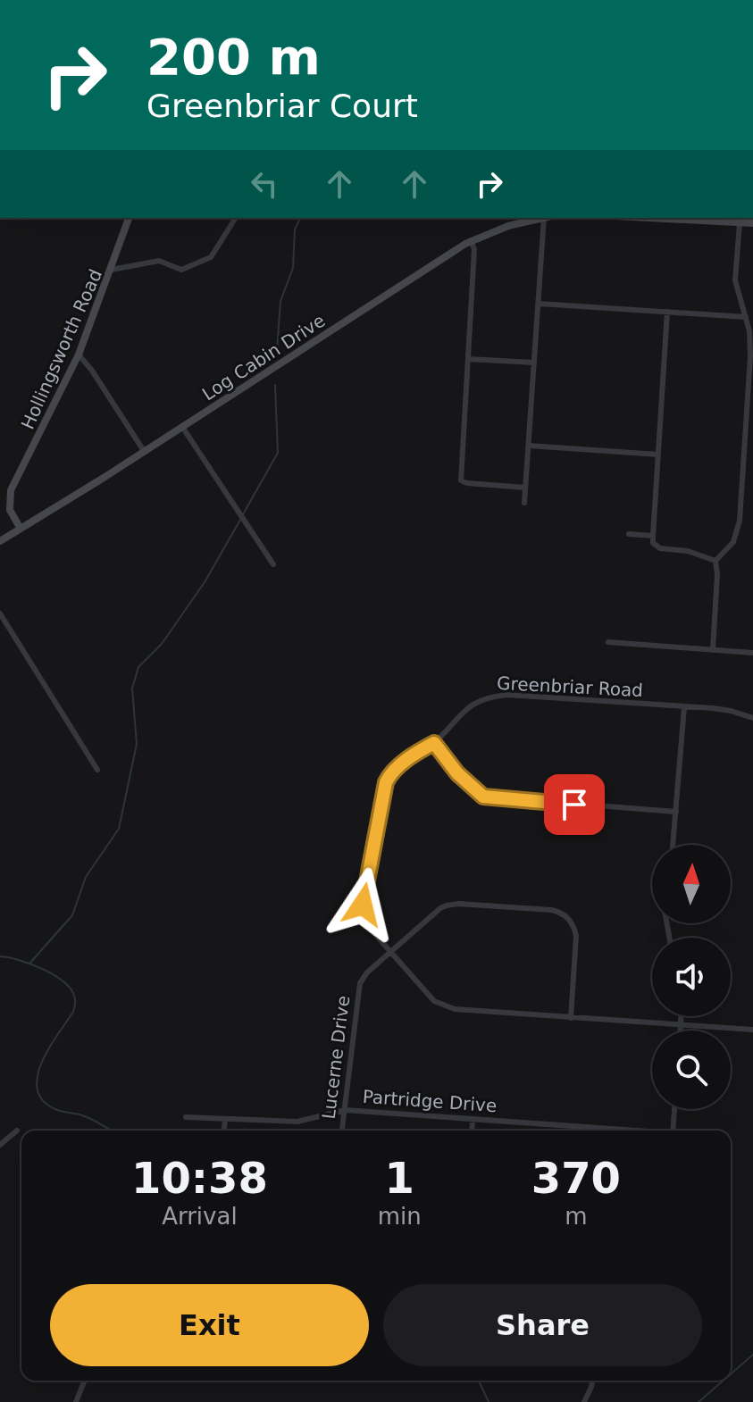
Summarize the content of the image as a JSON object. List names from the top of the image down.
{
  "streets": {
    "street": [
      "Hollingsworth Road",
      "Log Cabin Drive",
      "Greenbriar Road",
      "Lucerne Drive",
      "Partridge Drive"
    ]
  },
  "crossings": [
    ["Hollingsworth Road", "Log Cabin Drive"],
    ["Greenbriar Road", "Lucerne Drive"],
    ["Lucerne Drive", "Partridge Drive"]
  ],
  "north": "top",
  "page": {
    "turn": ["200 m", "Greenbriar Court"],
    "eta": [
      "10:38",
      "Arrival",
      "1",
      "min",
      "370",
      "m"
    ],
    "buttons": ["Exit", "Share"]
  }
}
